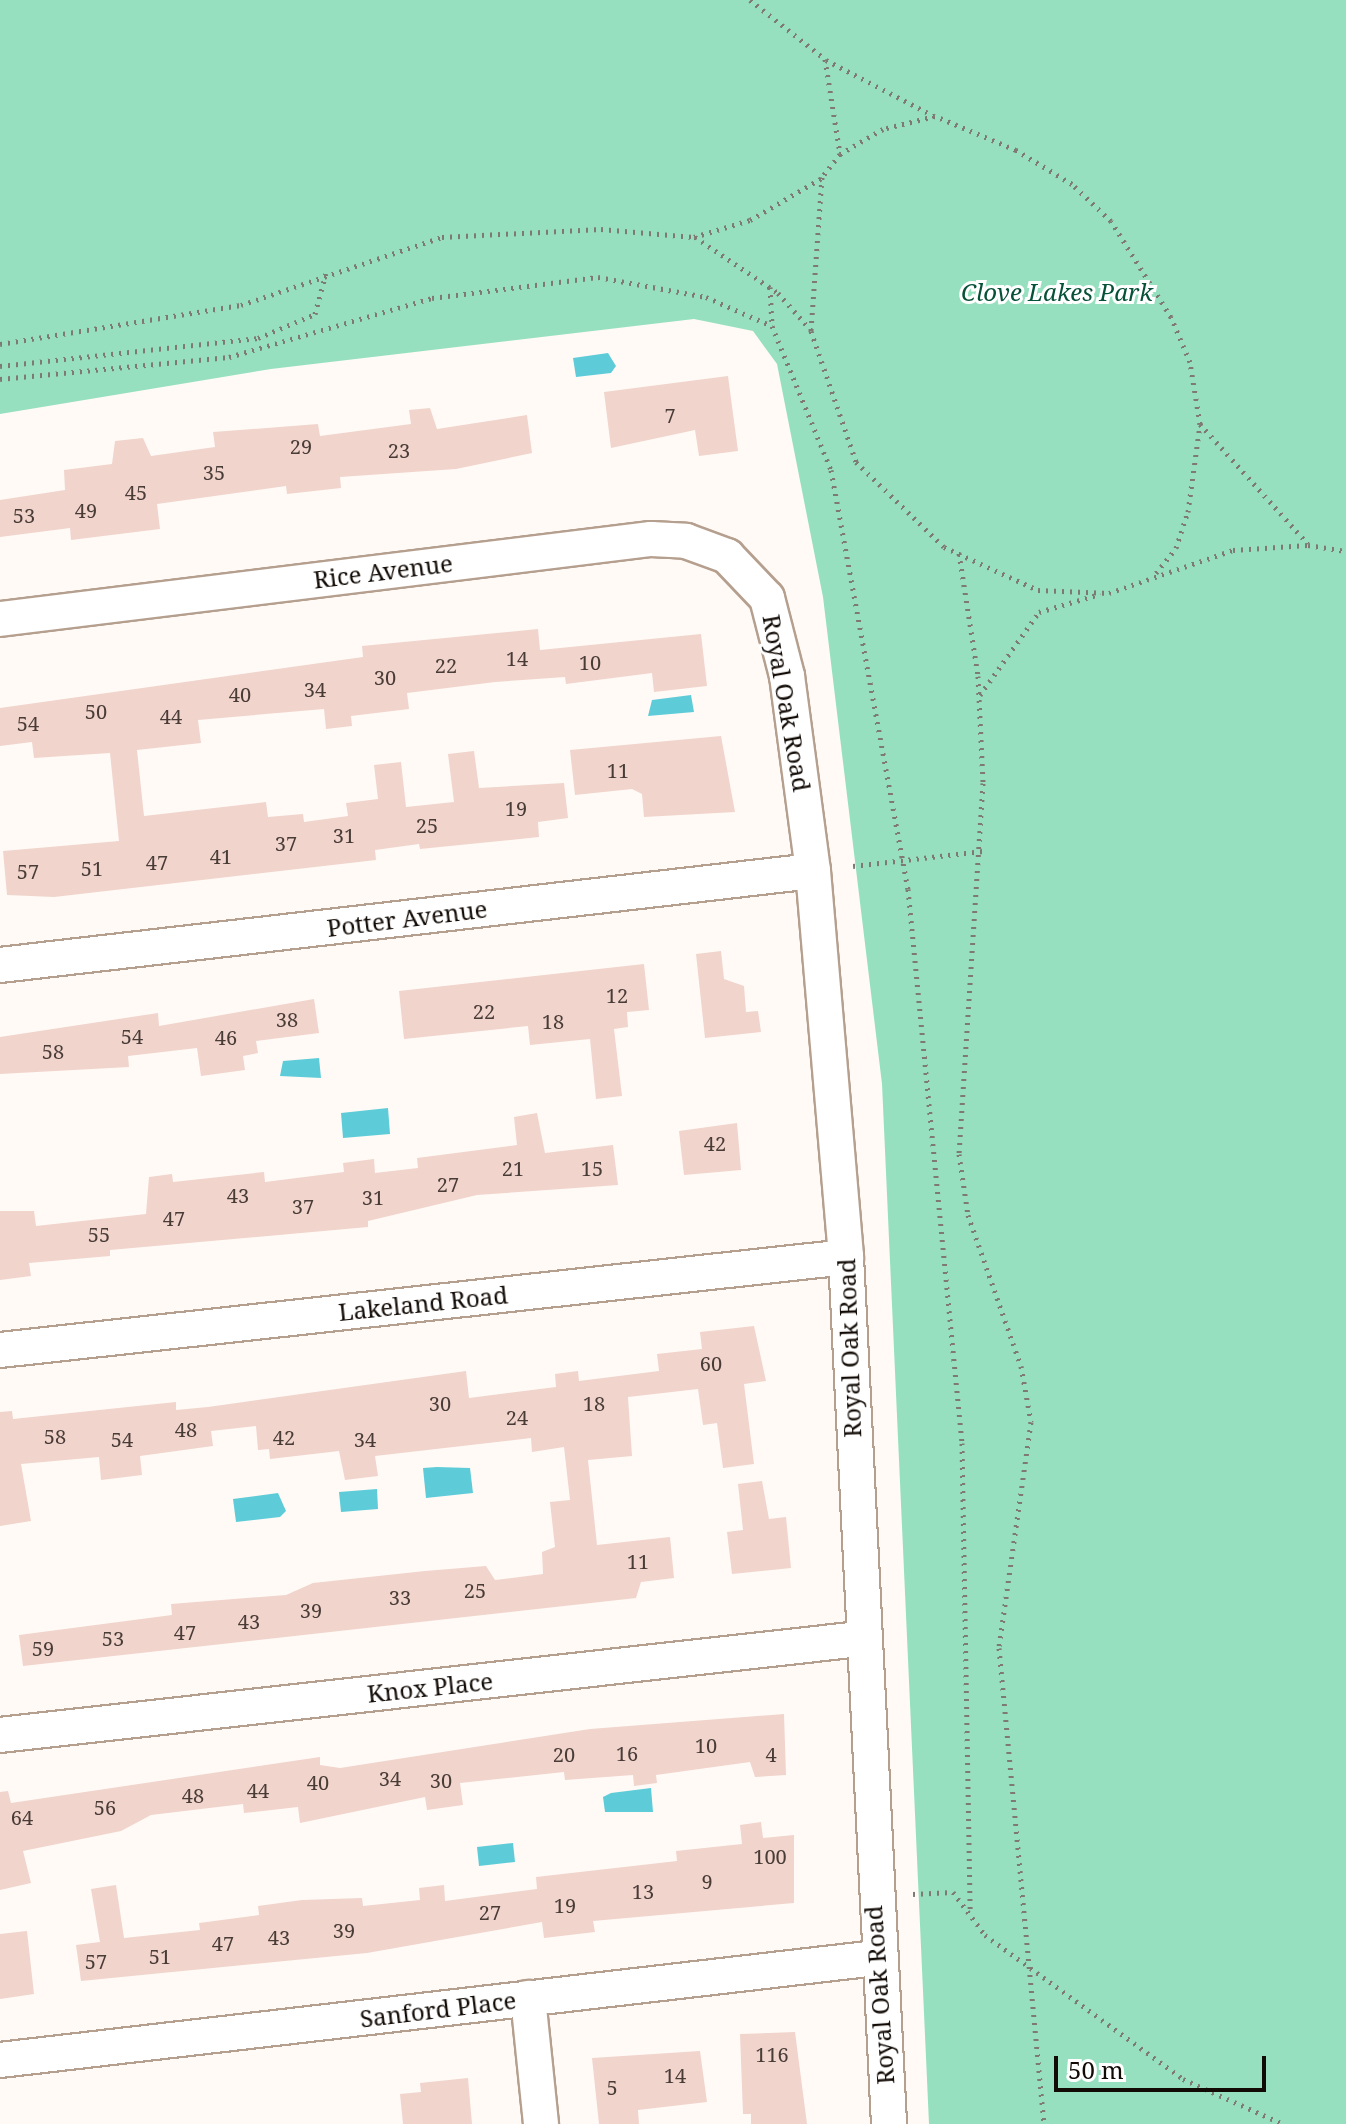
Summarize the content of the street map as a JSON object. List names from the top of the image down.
{
  "streets": {
    "street": [
      "Rice Avenue",
      "Royal Oak Road",
      "Potter Avenue",
      "Lakeland Road",
      "Knox Place",
      "Sanford Place"
    ]
  },
  "crossings": [
    ["Rice Avenue", "Royal Oak Road"],
    ["Royal Oak Road", "Potter Avenue"],
    ["Royal Oak Road", "Lakeland Road"],
    ["Royal Oak Road", "Knox Place"],
    ["Royal Oak Road", "Sanford Place"]
  ],
  "parks": ["Clove Lakes Park"],
  "house_numbers": [
    "7",
    "29",
    "23",
    "35",
    "45",
    "49",
    "53",
    "14",
    "10",
    "22",
    "30",
    "34",
    "40",
    "50",
    "44",
    "54",
    "11",
    "19",
    "25",
    "31",
    "37",
    "41",
    "47",
    "51",
    "57",
    "12",
    "22",
    "38",
    "18",
    "54",
    "46",
    "58",
    "42",
    "21",
    "15",
    "27",
    "43",
    "31",
    "37",
    "47",
    "55",
    "60",
    "30",
    "18",
    "24",
    "48",
    "58",
    "42",
    "54",
    "34",
    "11",
    "25",
    "33",
    "39",
    "43",
    "47",
    "53",
    "59",
    "10",
    "16",
    "20",
    "4",
    "34",
    "30",
    "40",
    "44",
    "48",
    "56",
    "64",
    "100",
    "9",
    "13",
    "19",
    "27",
    "39",
    "43",
    "47",
    "51",
    "57",
    "116",
    "14",
    "5"
  ],
  "scale_bar": "50 m"
}
